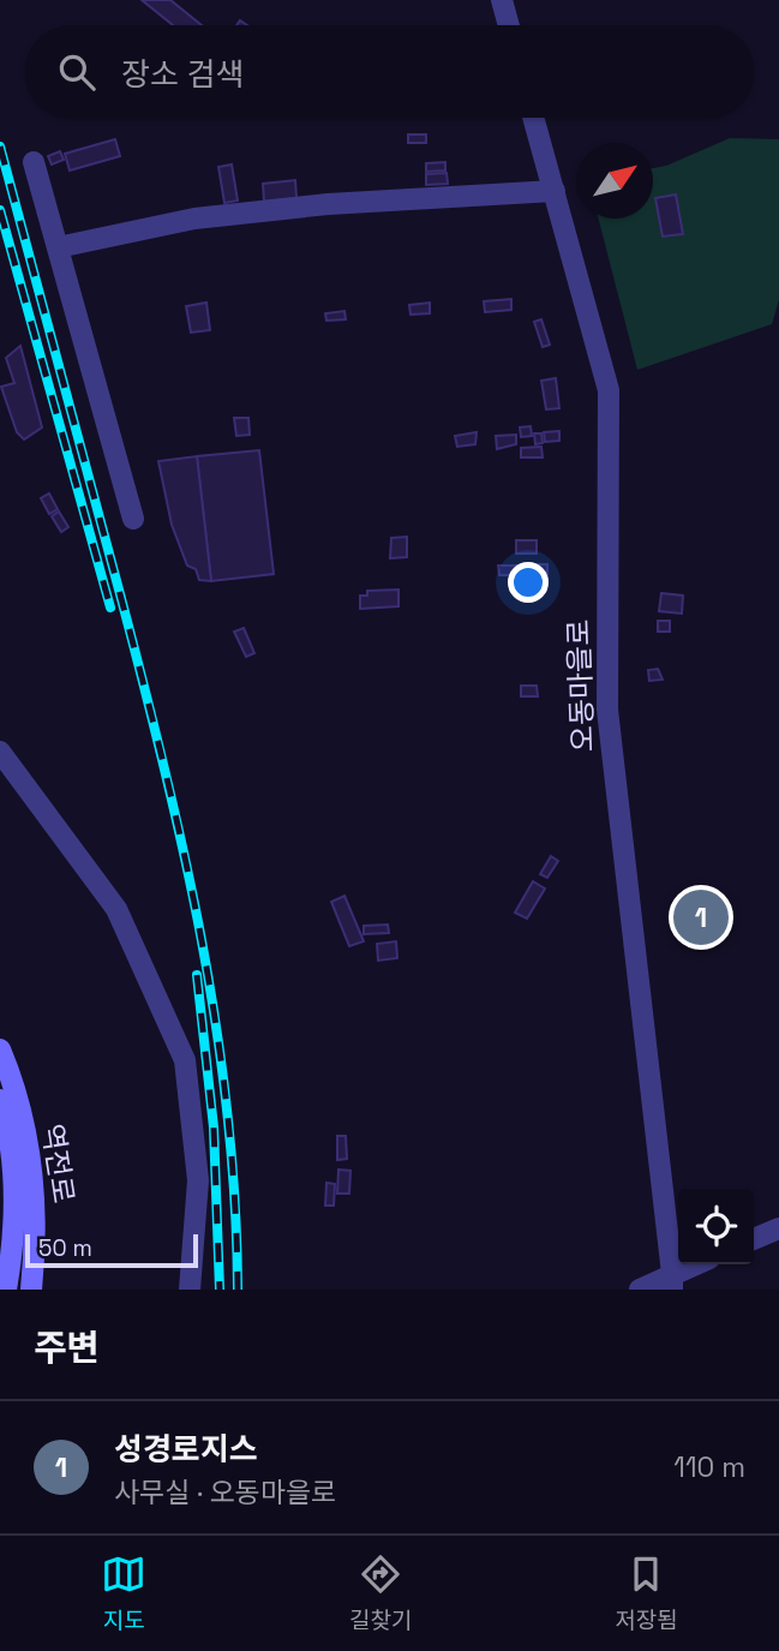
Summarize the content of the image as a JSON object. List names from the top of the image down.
{
  "streets": {
    "main road": ["역전로"],
    "street": ["오동마을로"]
  },
  "scale_bar": "50 m",
  "north": "top right",
  "page": {
    "search": "장소 검색",
    "pins": "1",
    "scale": "50 m",
    "heading": "주변",
    "list": [
      {
        "mark": "1",
        "name": "성경로지스",
        "note": "사무실 · 오동마을로",
        "value": "110 m"
      }
    ],
    "nav": ["지도", "길찾기", "저장됨"]
  }
}
